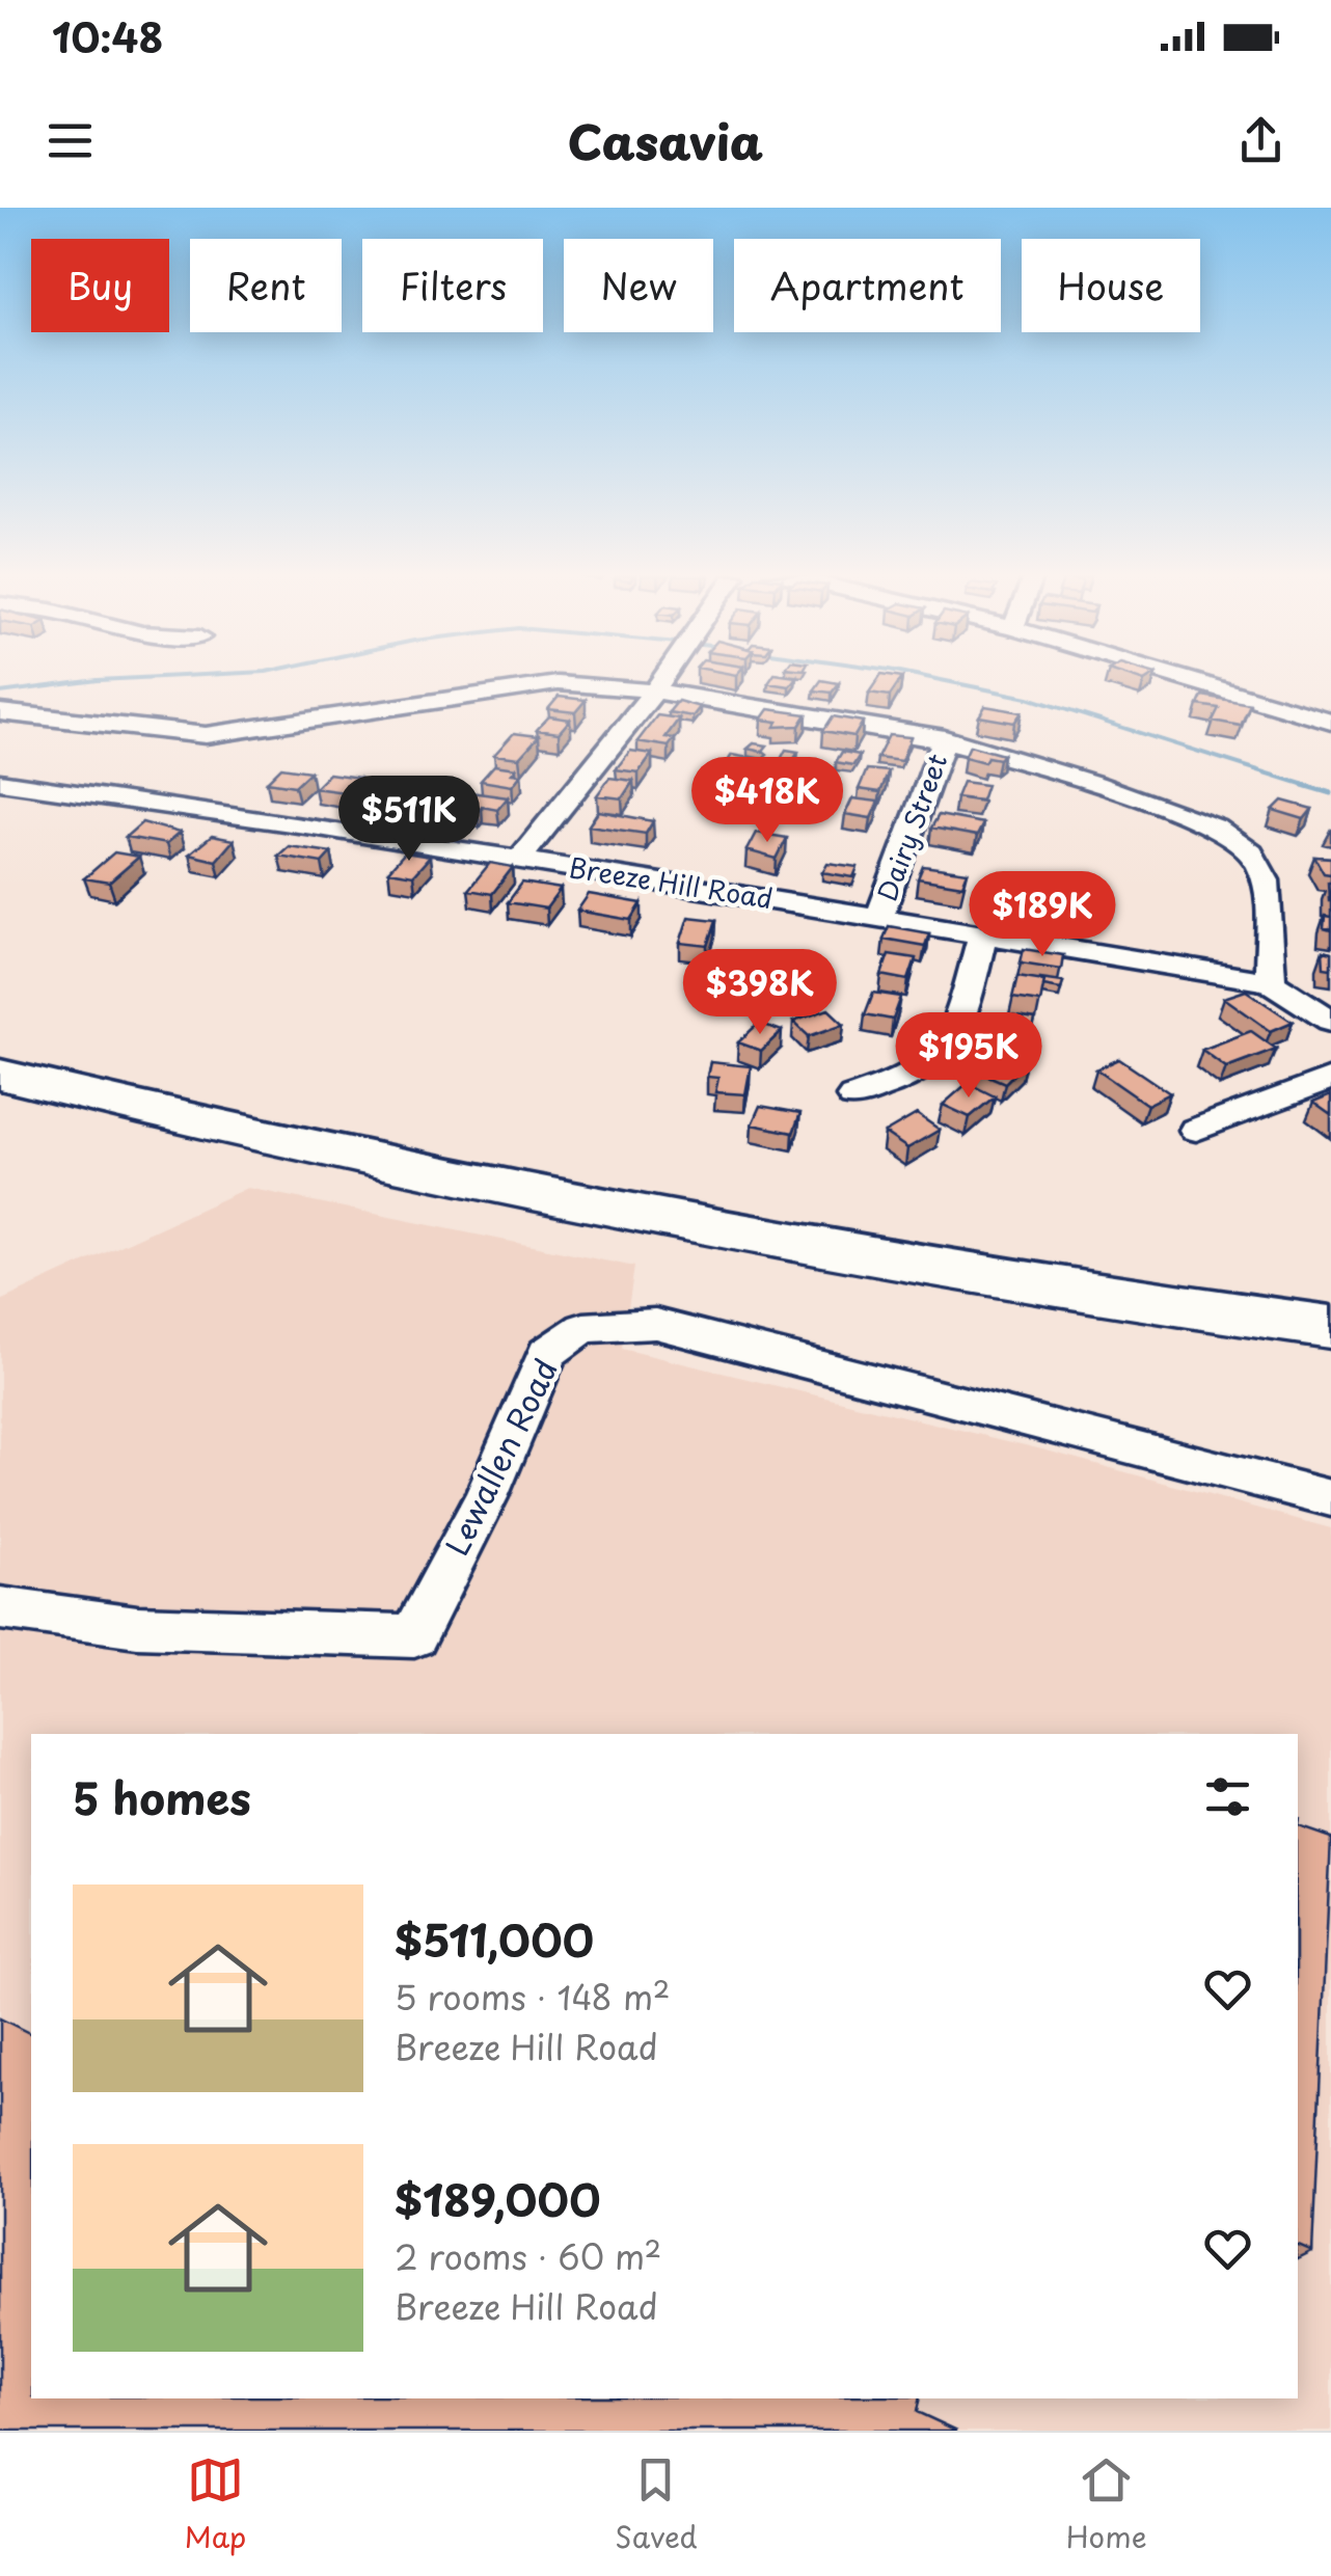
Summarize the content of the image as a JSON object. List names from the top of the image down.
{
  "streets": {
    "street": ["Dairy Street", "Breeze Hill Road", "Lewallen Road"]
  },
  "crossings": [
    ["Dairy Street", "Breeze Hill Road"]
  ],
  "page": {
    "status": "10:48",
    "header": "Casavia",
    "chip": [
      "Buy",
      "Rent",
      "Filters",
      "New",
      "Apartment",
      "House"
    ],
    "price": [
      "$418K",
      "$511K",
      "$189K",
      "$398K",
      "$195K"
    ],
    "heading": "5 homes",
    "list": [
      {
        "name": "$511,000",
        "note": "5 rooms · 148 m² · Breeze Hill Road"
      },
      {
        "name": "$189,000",
        "note": "2 rooms · 60 m² · Breeze Hill Road"
      }
    ],
    "tabs": ["Map", "Saved", "Home"]
  }
}
